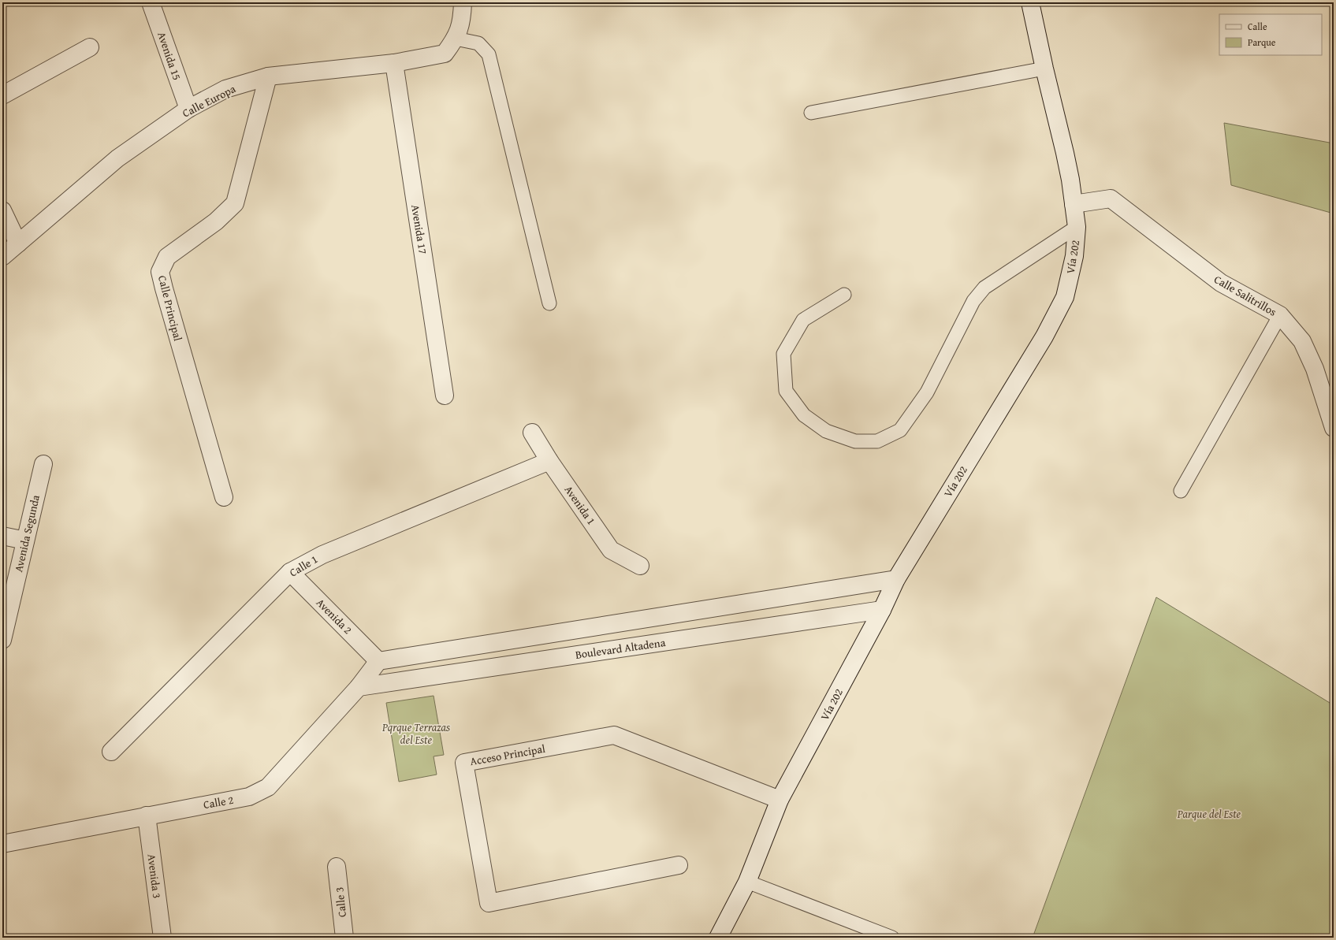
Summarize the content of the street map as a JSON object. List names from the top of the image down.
{
  "streets": {
    "street": [
      "Avenida 15",
      "Calle Europa",
      "Avenida 17",
      "Vía 202",
      "Calle Salitrillos",
      "Calle Principal",
      "Avenida 1",
      "Avenida Segunda",
      "Calle 1",
      "Avenida 2",
      "Boulevard Altadena",
      "Acceso Principal",
      "Calle 2",
      "Avenida 3",
      "Calle 3"
    ]
  },
  "crossings": [
    ["Avenida 15", "Calle Europa"],
    ["Calle Europa", "Avenida 17"],
    ["Calle Europa", "Calle Principal"],
    ["Vía 202", "Calle Salitrillos"],
    ["Vía 202", "Boulevard Altadena"],
    ["Vía 202", "Acceso Principal"],
    ["Avenida 1", "Calle 1"],
    ["Calle 1", "Avenida 2"],
    ["Avenida 2", "Calle 2"],
    ["Boulevard Altadena", "Calle 2"],
    ["Calle 2", "Avenida 3"]
  ],
  "parks": ["Pqrque Terrazas del Este", "Parque del Este"],
  "legend": ["Calle", "Parque"]
}
